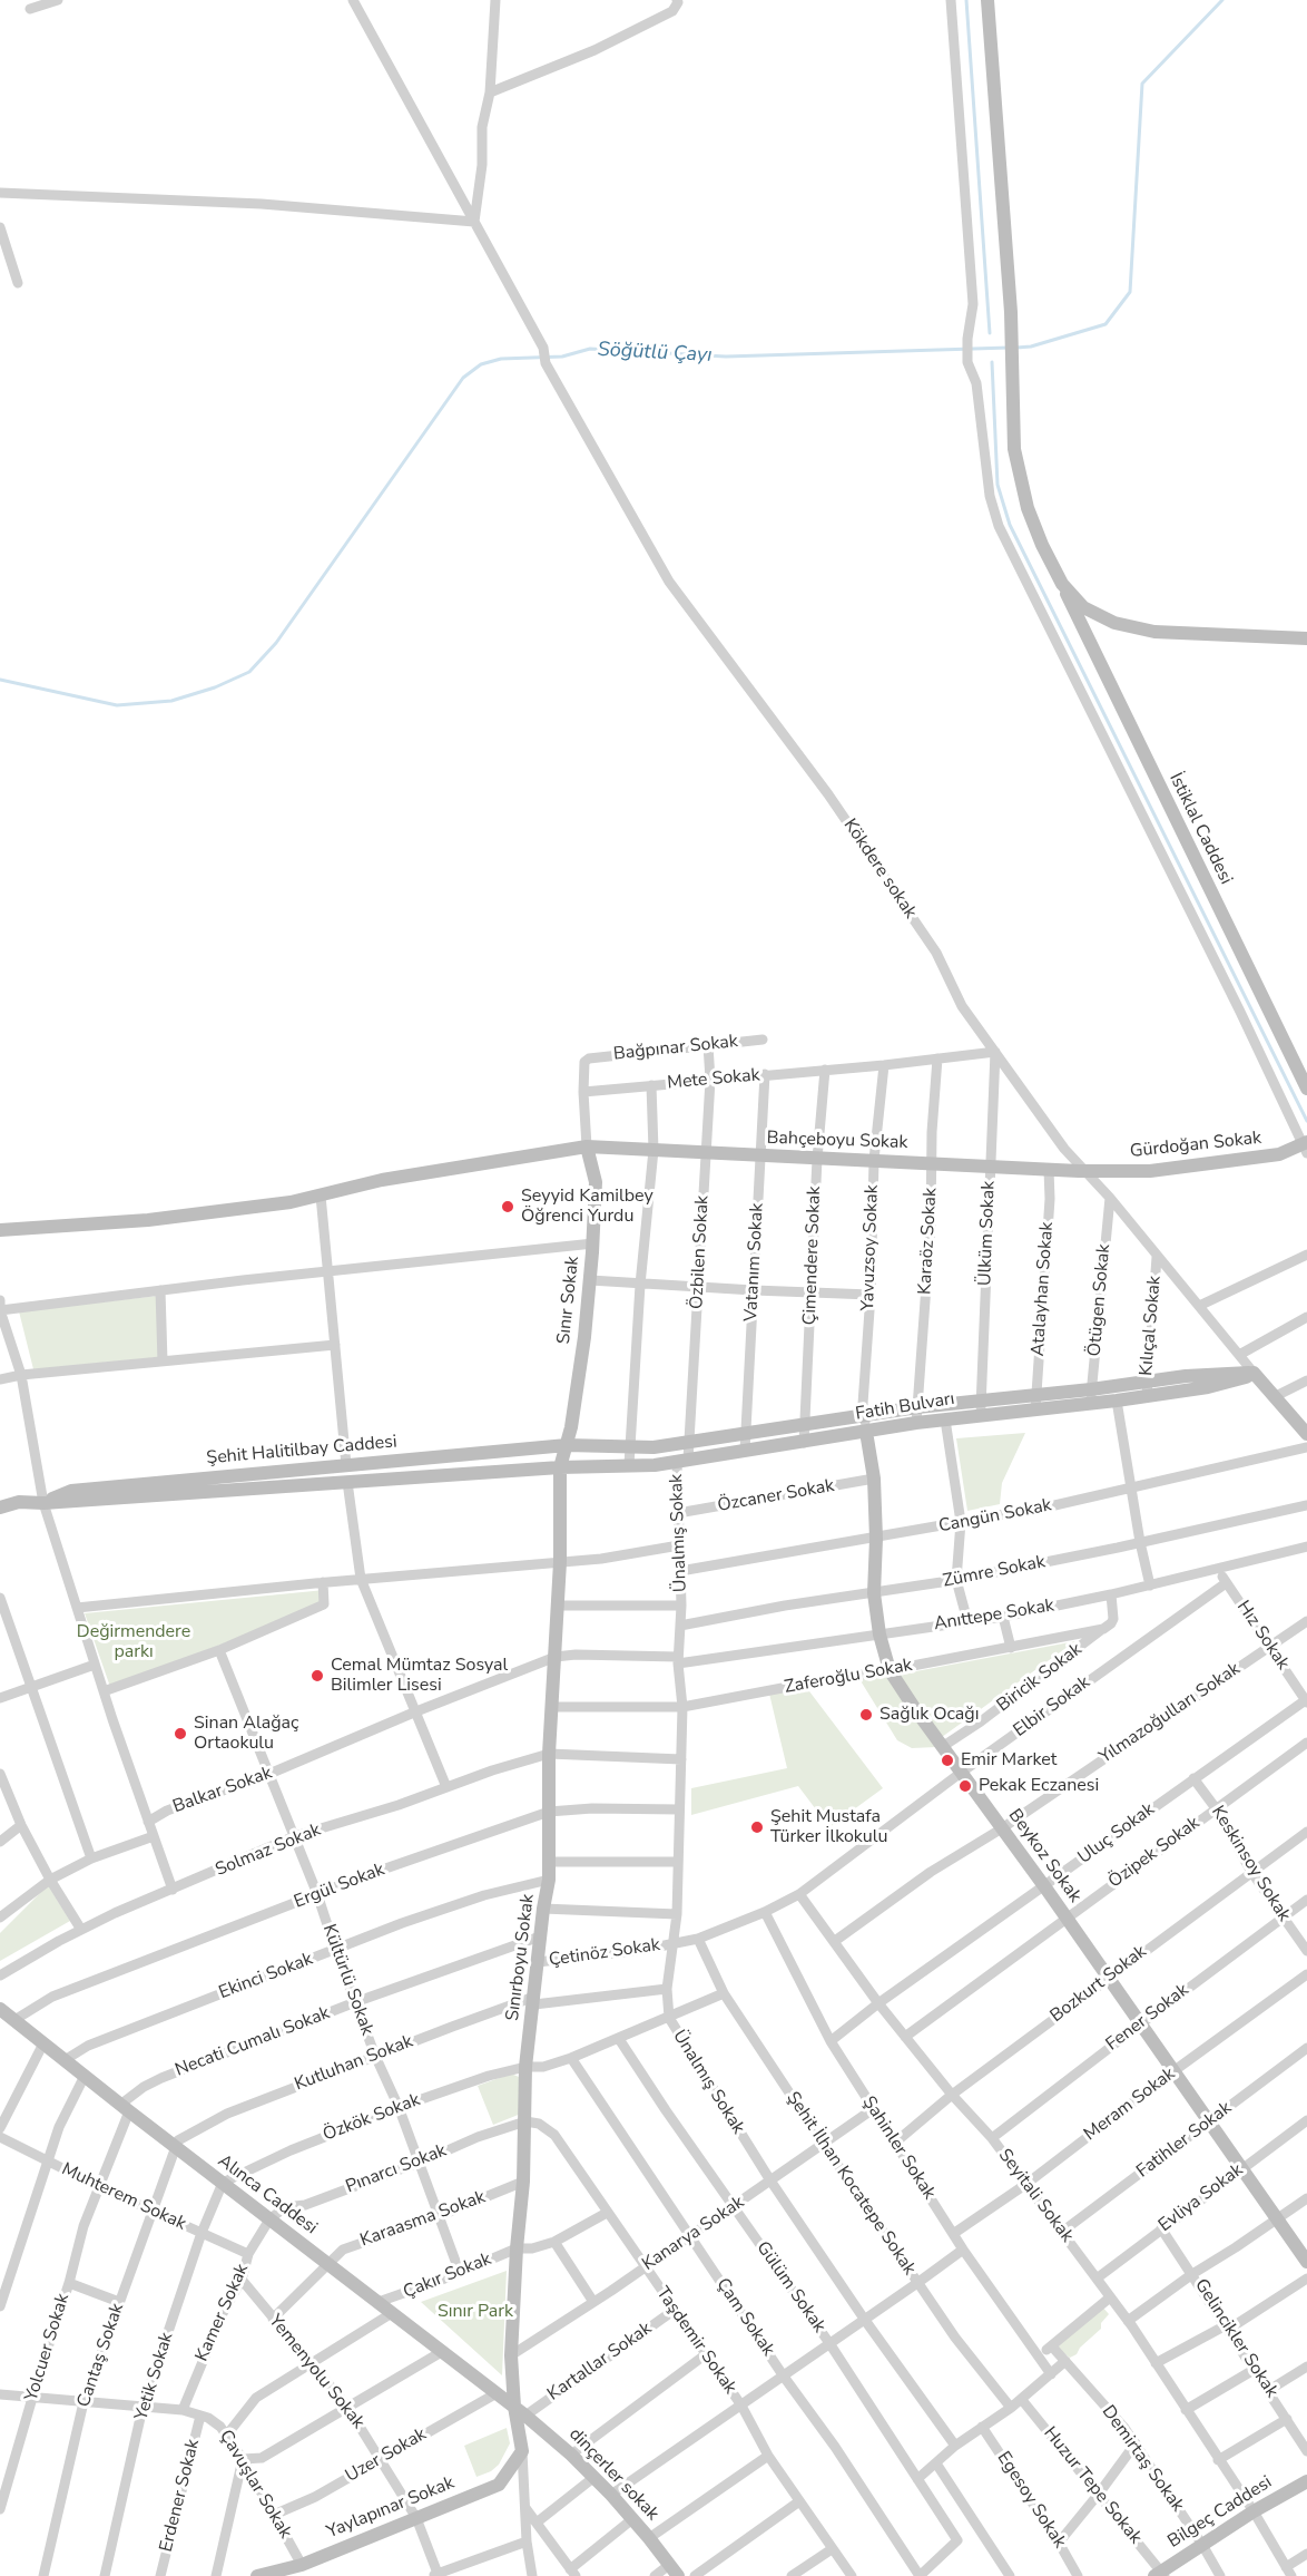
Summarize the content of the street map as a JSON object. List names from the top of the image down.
{
  "streets": {
    "street": [
      "İstiklal Caddesi",
      "Kökdere sokak",
      "Bağpınar Sokak",
      "Mete Sokak",
      "Bahçeboyu Sokak",
      "Gürdoğan Sokak",
      "Ülküm Sokak",
      "Karaöz Sokak",
      "Yavuzsoy Sokak",
      "Özbilen Sokak",
      "Çimendere Sokak",
      "Vatanım Sokak",
      "Atalayhan Sokak",
      "Sınır Sokak",
      "Ötügen Sokak",
      "Kılıçal Sokak",
      "Fatih Bulvarı",
      "Şehit Halitilbay Caddesi",
      "Özcaner Sokak",
      "Cangün Sokak",
      "Ünalmış Sokak",
      "Zümre Sokak",
      "Anıttepe Sokak",
      "Hız Sokak",
      "Zaferoğlu Sokak",
      "Biricik Sokak",
      "Elbir Sokak",
      "Yılmazoğulları Sokak",
      "Balkar Sokak",
      "Uluç Sokak",
      "Solmaz Sokak",
      "Özipek Sokak",
      "Beykoz Sokak",
      "Keskinsoy Sokak",
      "Ergül Sokak",
      "Çetinöz Sokak",
      "Sınırboyu Sokak",
      "Ekinci Sokak",
      "Kültürlü Sokak",
      "Bozkurt Sokak",
      "Fener Sokak",
      "Necati Cumalı Sokak",
      "Kutluhan Sokak",
      "Meram Sokak",
      "Özkök Sokak",
      "Fatihler Sokak",
      "Şahinler Sokak",
      "Pınarcı Sokak",
      "Şehit İlhan Kocatepe Sokak",
      "Alınca Caddesi",
      "Seyitali Sokak",
      "Muhterem Sokak",
      "Evliya Sokak",
      "Karaasma Sokak",
      "Kanarya Sokak",
      "Çakır Sokak",
      "Gülüm Sokak",
      "Kamer Sokak",
      "Çam Sokak",
      "Gelincikler Sokak",
      "Taşdemir Sokak",
      "Yolcuer Sokak",
      "Cantaş Sokak",
      "Kartallar Sokak",
      "Yemenyolu Sokak",
      "Yetik Sokak",
      "Uzer Sokak",
      "Demirtaş Sokak",
      "dinçerler sokak",
      "Çavuşlar Sokak",
      "Huzur Tepe Sokak",
      "Erdener Sokak",
      "Egesoy Sokak",
      "Yaylapınar Sokak",
      "Bilgeç Caddesi"
    ]
  },
  "crossings": [
    ["Kökdere sokak", "Mete Sokak"],
    ["Kökdere sokak", "Bahçeboyu Sokak"],
    ["Kökdere sokak", "Gürdoğan Sokak"],
    ["Kökdere sokak", "Ülküm Sokak"],
    ["Kökdere sokak", "Ötügen Sokak"],
    ["Kökdere sokak", "Kılıçal Sokak"],
    ["Bağpınar Sokak", "Özbilen Sokak"],
    ["Bağpınar Sokak", "Sınır Sokak"],
    ["Mete Sokak", "Bahçeboyu Sokak"],
    ["Mete Sokak", "Ülküm Sokak"],
    ["Mete Sokak", "Karaöz Sokak"],
    ["Mete Sokak", "Yavuzsoy Sokak"],
    ["Mete Sokak", "Özbilen Sokak"],
    ["Mete Sokak", "Çimendere Sokak"],
    ["Mete Sokak", "Vatanım Sokak"],
    ["Mete Sokak", "Fatih Bulvarı"],
    ["Mete Sokak", "Şehit Halitilbay Caddesi"],
    ["Bahçeboyu Sokak", "Gürdoğan Sokak"],
    ["Bahçeboyu Sokak", "Ülküm Sokak"],
    ["Bahçeboyu Sokak", "Karaöz Sokak"],
    ["Bahçeboyu Sokak", "Yavuzsoy Sokak"],
    ["Bahçeboyu Sokak", "Özbilen Sokak"],
    ["Bahçeboyu Sokak", "Çimendere Sokak"],
    ["Bahçeboyu Sokak", "Vatanım Sokak"],
    ["Bahçeboyu Sokak", "Atalayhan Sokak"],
    ["Bahçeboyu Sokak", "Sınır Sokak"],
    ["Ülküm Sokak", "Fatih Bulvarı"],
    ["Ülküm Sokak", "Şehit Halitilbay Caddesi"],
    ["Karaöz Sokak", "Fatih Bulvarı"],
    ["Karaöz Sokak", "Şehit Halitilbay Caddesi"],
    ["Yavuzsoy Sokak", "Fatih Bulvarı"],
    ["Yavuzsoy Sokak", "Şehit Halitilbay Caddesi"],
    ["Yavuzsoy Sokak", "Beykoz Sokak"],
    ["Özbilen Sokak", "Fatih Bulvarı"],
    ["Özbilen Sokak", "Şehit Halitilbay Caddesi"],
    ["Özbilen Sokak", "Ünalmış Sokak"],
    ["Çimendere Sokak", "Fatih Bulvarı"],
    ["Çimendere Sokak", "Şehit Halitilbay Caddesi"],
    ["Vatanım Sokak", "Fatih Bulvarı"],
    ["Vatanım Sokak", "Şehit Halitilbay Caddesi"],
    ["Atalayhan Sokak", "Fatih Bulvarı"],
    ["Atalayhan Sokak", "Şehit Halitilbay Caddesi"],
    ["Sınır Sokak", "Fatih Bulvarı"],
    ["Sınır Sokak", "Şehit Halitilbay Caddesi"],
    ["Sınır Sokak", "Sınırboyu Sokak"],
    ["Fatih Bulvarı", "Şehit Halitilbay Caddesi"],
    ["Fatih Bulvarı", "Ünalmış Sokak"],
    ["Fatih Bulvarı", "Beykoz Sokak"],
    ["Fatih Bulvarı", "Sınırboyu Sokak"],
    ["Şehit Halitilbay Caddesi", "Sınırboyu Sokak"],
    ["Özcaner Sokak", "Ünalmış Sokak"],
    ["Özcaner Sokak", "Beykoz Sokak"],
    ["Cangün Sokak", "Ünalmış Sokak"],
    ["Cangün Sokak", "Beykoz Sokak"],
    ["Ünalmış Sokak", "Zümre Sokak"],
    ["Ünalmış Sokak", "Anıttepe Sokak"],
    ["Ünalmış Sokak", "Zaferoğlu Sokak"],
    ["Ünalmış Sokak", "Elbir Sokak"],
    ["Ünalmış Sokak", "Balkar Sokak"],
    ["Ünalmış Sokak", "Ergül Sokak"],
    ["Ünalmış Sokak", "Çetinöz Sokak"],
    ["Ünalmış Sokak", "Kutluhan Sokak"],
    ["Ünalmış Sokak", "Özkök Sokak"],
    ["Ünalmış Sokak", "Kanarya Sokak"],
    ["Zümre Sokak", "Beykoz Sokak"],
    ["Anıttepe Sokak", "Hız Sokak"],
    ["Anıttepe Sokak", "Balkar Sokak"],
    ["Anıttepe Sokak", "Beykoz Sokak"],
    ["Hız Sokak", "Elbir Sokak"],
    ["Hız Sokak", "Yılmazoğulları Sokak"],
    ["Hız Sokak", "Uluç Sokak"],
    ["Zaferoğlu Sokak", "Biricik Sokak"],
    ["Zaferoğlu Sokak", "Beykoz Sokak"],
    ["Zaferoğlu Sokak", "Sınırboyu Sokak"],
    ["Biricik Sokak", "Beykoz Sokak"],
    ["Elbir Sokak", "Beykoz Sokak"],
    ["Elbir Sokak", "Çetinöz Sokak"],
    ["Elbir Sokak", "Şahinler Sokak"],
    ["Elbir Sokak", "Şehit İlhan Kocatepe Sokak"],
    ["Elbir Sokak", "Seyitali Sokak"],
    ["Yılmazoğulları Sokak", "Beykoz Sokak"],
    ["Yılmazoğulları Sokak", "Seyitali Sokak"],
    ["Balkar Sokak", "Sınırboyu Sokak"],
    ["Balkar Sokak", "Kültürlü Sokak"],
    ["Uluç Sokak", "Beykoz Sokak"],
    ["Uluç Sokak", "Keskinsoy Sokak"],
    ["Uluç Sokak", "Şahinler Sokak"],
    ["Uluç Sokak", "Seyitali Sokak"],
    ["Solmaz Sokak", "Sınırboyu Sokak"],
    ["Solmaz Sokak", "Kültürlü Sokak"],
    ["Özipek Sokak", "Beykoz Sokak"],
    ["Özipek Sokak", "Keskinsoy Sokak"],
    ["Özipek Sokak", "Seyitali Sokak"],
    ["Beykoz Sokak", "Bozkurt Sokak"],
    ["Beykoz Sokak", "Fener Sokak"],
    ["Beykoz Sokak", "Meram Sokak"],
    ["Beykoz Sokak", "Fatihler Sokak"],
    ["Beykoz Sokak", "Evliya Sokak"],
    ["Keskinsoy Sokak", "Bozkurt Sokak"],
    ["Keskinsoy Sokak", "Fener Sokak"],
    ["Ergül Sokak", "Sınırboyu Sokak"],
    ["Ergül Sokak", "Kültürlü Sokak"],
    ["Ergül Sokak", "Alınca Caddesi"],
    ["Çetinöz Sokak", "Sınırboyu Sokak"],
    ["Sınırboyu Sokak", "Ekinci Sokak"],
    ["Sınırboyu Sokak", "Necati Cumalı Sokak"],
    ["Sınırboyu Sokak", "Kutluhan Sokak"],
    ["Sınırboyu Sokak", "Özkök Sokak"],
    ["Sınırboyu Sokak", "Pınarcı Sokak"],
    ["Sınırboyu Sokak", "Alınca Caddesi"],
    ["Sınırboyu Sokak", "Karaasma Sokak"],
    ["Sınırboyu Sokak", "Kanarya Sokak"],
    ["Sınırboyu Sokak", "Çakır Sokak"],
    ["Sınırboyu Sokak", "Taşdemir Sokak"],
    ["Sınırboyu Sokak", "Kartallar Sokak"],
    ["Sınırboyu Sokak", "dinçerler sokak"],
    ["Sınırboyu Sokak", "Yaylapınar Sokak"],
    ["Ekinci Sokak", "Kültürlü Sokak"],
    ["Ekinci Sokak", "Alınca Caddesi"],
    ["Kültürlü Sokak", "Necati Cumalı Sokak"],
    ["Kültürlü Sokak", "Kutluhan Sokak"],
    ["Kültürlü Sokak", "Özkök Sokak"],
    ["Kültürlü Sokak", "Pınarcı Sokak"],
    ["Kültürlü Sokak", "Karaasma Sokak"],
    ["Kültürlü Sokak", "Çakır Sokak"],
    ["Bozkurt Sokak", "Şahinler Sokak"],
    ["Bozkurt Sokak", "Seyitali Sokak"],
    ["Fener Sokak", "Seyitali Sokak"],
    ["Necati Cumalı Sokak", "Alınca Caddesi"],
    ["Necati Cumalı Sokak", "Yolcuer Sokak"],
    ["Kutluhan Sokak", "Alınca Caddesi"],
    ["Kutluhan Sokak", "Cantaş Sokak"],
    ["Meram Sokak", "Şahinler Sokak"],
    ["Meram Sokak", "Seyitali Sokak"],
    ["Özkök Sokak", "Şehit İlhan Kocatepe Sokak"],
    ["Özkök Sokak", "Alınca Caddesi"],
    ["Özkök Sokak", "Gülüm Sokak"],
    ["Özkök Sokak", "Çam Sokak"],
    ["Özkök Sokak", "Yetik Sokak"],
    ["Fatihler Sokak", "Seyitali Sokak"],
    ["Şahinler Sokak", "Kanarya Sokak"],
    ["Pınarcı Sokak", "Alınca Caddesi"],
    ["Pınarcı Sokak", "Kamer Sokak"],
    ["Pınarcı Sokak", "Taşdemir Sokak"],
    ["Şehit İlhan Kocatepe Sokak", "Kanarya Sokak"],
    ["Alınca Caddesi", "Karaasma Sokak"],
    ["Alınca Caddesi", "Çakır Sokak"],
    ["Alınca Caddesi", "Kamer Sokak"],
    ["Alınca Caddesi", "Yolcuer Sokak"],
    ["Alınca Caddesi", "Cantaş Sokak"],
    ["Alınca Caddesi", "Kartallar Sokak"],
    ["Alınca Caddesi", "Yetik Sokak"],
    ["Alınca Caddesi", "Uzer Sokak"],
    ["Alınca Caddesi", "dinçerler sokak"],
    ["Seyitali Sokak", "Evliya Sokak"],
    ["Seyitali Sokak", "Bilgeç Caddesi"],
    ["Muhterem Sokak", "Kamer Sokak"],
    ["Muhterem Sokak", "Yolcuer Sokak"],
    ["Muhterem Sokak", "Cantaş Sokak"],
    ["Muhterem Sokak", "Yetik Sokak"],
    ["Evliya Sokak", "Gelincikler Sokak"],
    ["Karaasma Sokak", "Yemenyolu Sokak"],
    ["Kanarya Sokak", "Gülüm Sokak"],
    ["Kanarya Sokak", "Çam Sokak"],
    ["Kanarya Sokak", "Taşdemir Sokak"],
    ["Çakır Sokak", "Taşdemir Sokak"],
    ["Gülüm Sokak", "Çam Sokak"],
    ["Kamer Sokak", "Yemenyolu Sokak"],
    ["Kamer Sokak", "Çavuşlar Sokak"],
    ["Taşdemir Sokak", "Kartallar Sokak"],
    ["Yolcuer Sokak", "Çavuşlar Sokak"],
    ["Cantaş Sokak", "Çavuşlar Sokak"],
    ["Kartallar Sokak", "dinçerler sokak"],
    ["Yemenyolu Sokak", "Uzer Sokak"],
    ["Yemenyolu Sokak", "Yaylapınar Sokak"],
    ["Yetik Sokak", "Çavuşlar Sokak"],
    ["Uzer Sokak", "Çavuşlar Sokak"],
    ["Demirtaş Sokak", "Bilgeç Caddesi"],
    ["Çavuşlar Sokak", "Erdener Sokak"],
    ["Çavuşlar Sokak", "Yaylapınar Sokak"],
    ["Huzur Tepe Sokak", "Bilgeç Caddesi"]
  ],
  "water": ["Söğütlü Çayı"],
  "parks": ["Değirmendere parkı", "Sınır Park"],
  "places": [
    "Seyyid Kamilbey Öğrenci Yurdu",
    "Cemal Mümtaz Sosyal Bilimler Lisesi",
    "Sağlık Ocağı",
    "Sinan Alağaç Ortaokulu",
    "Emir Market",
    "Pekak Eczanesi",
    "Şehit Mustafa Türker İlkokulu"
  ]
}
